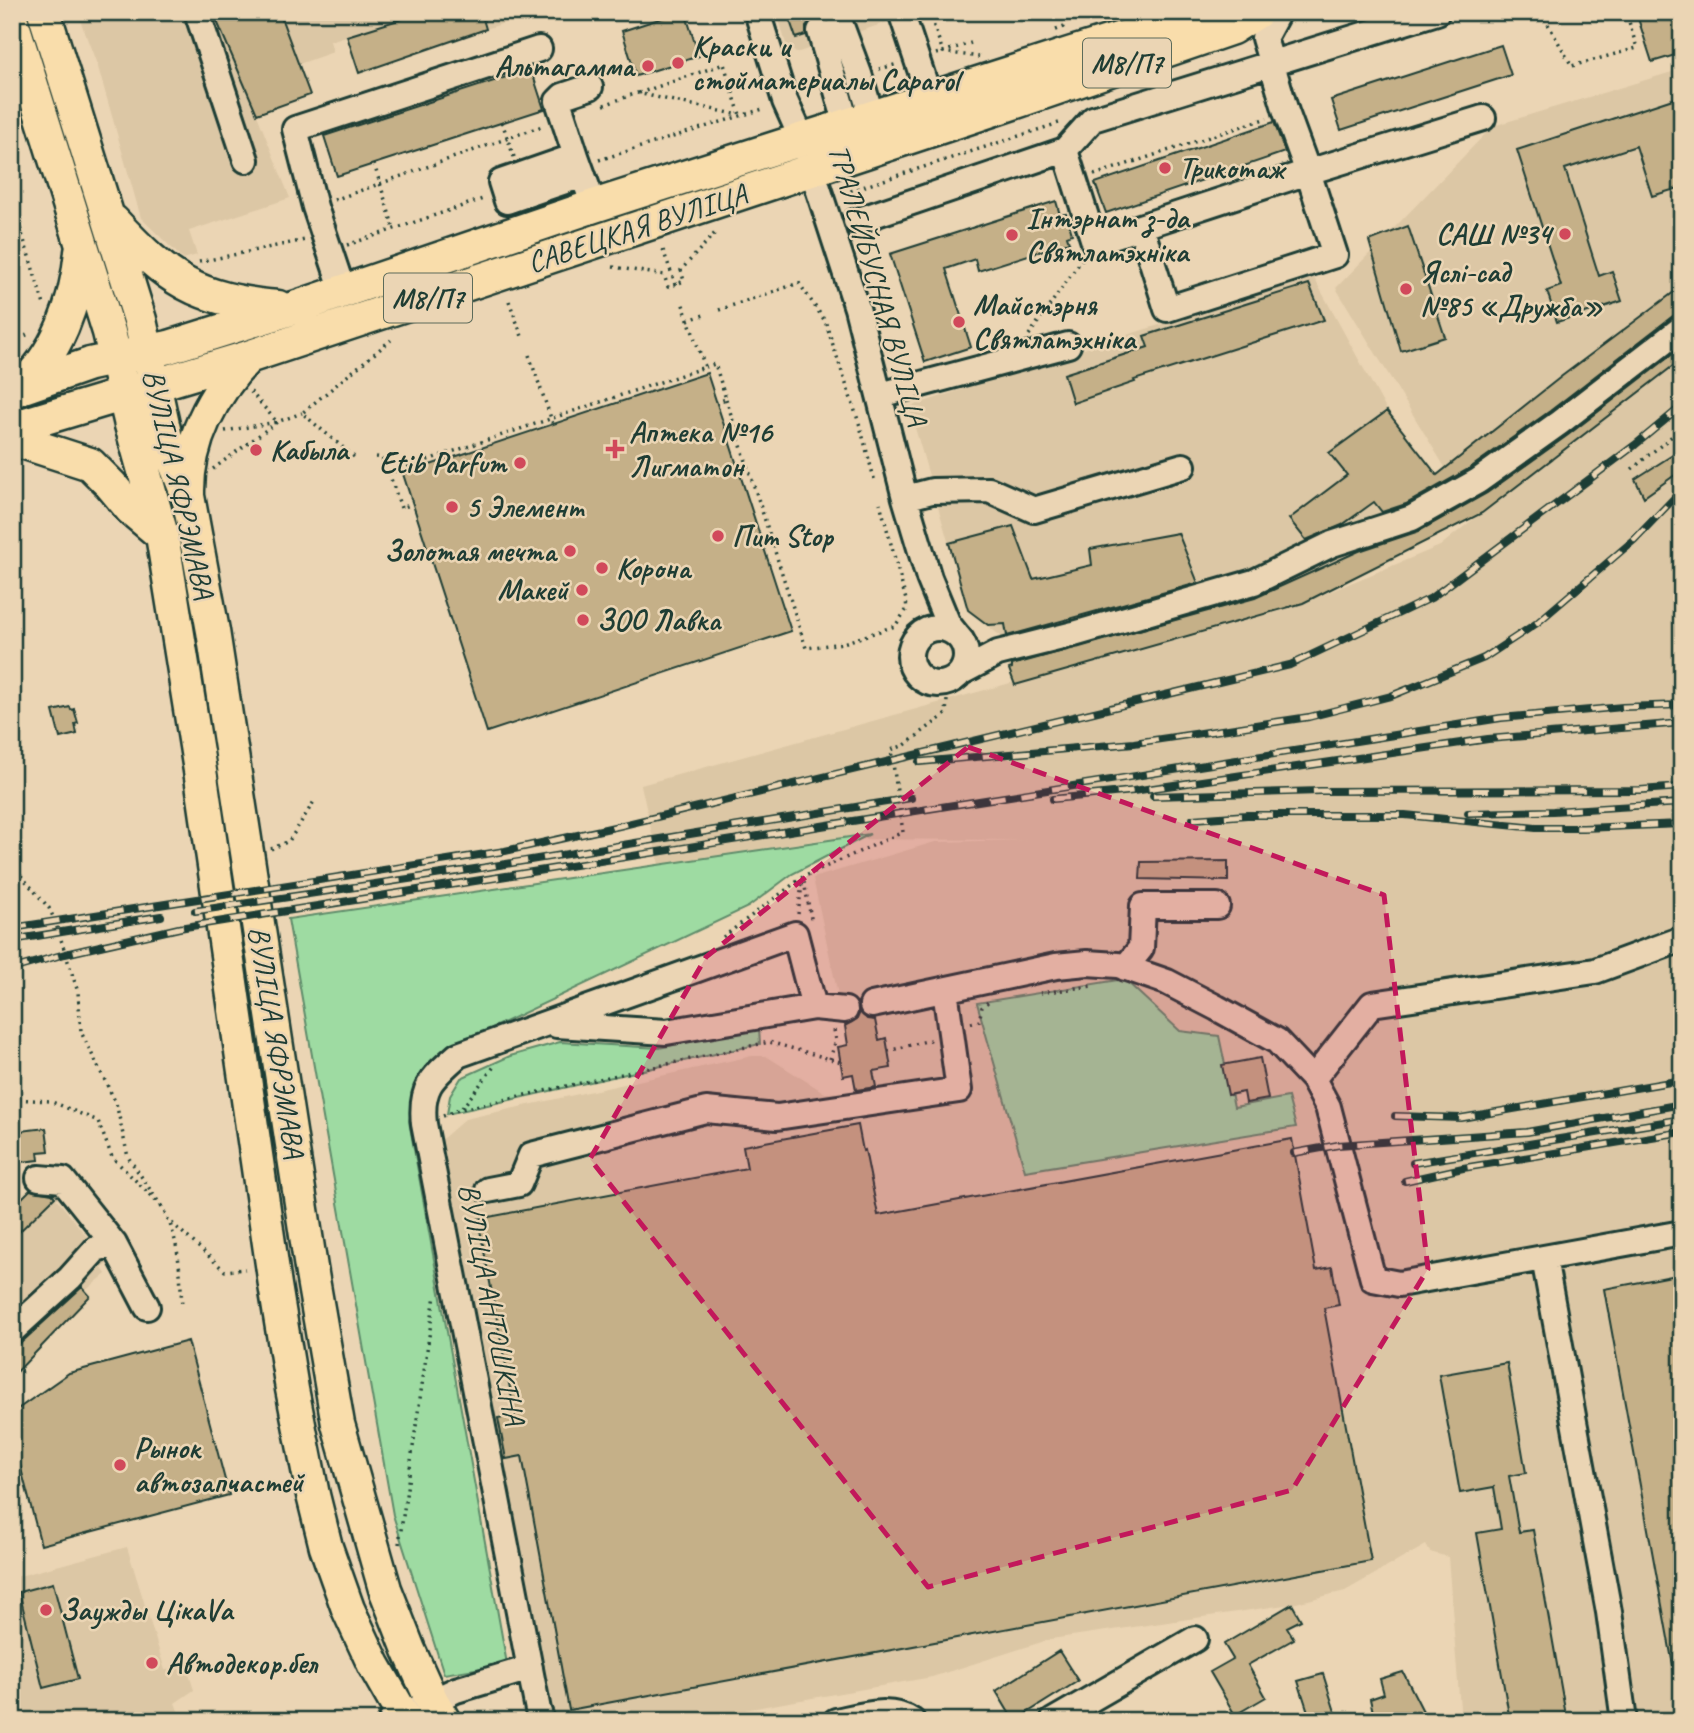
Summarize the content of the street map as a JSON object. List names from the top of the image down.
{
  "streets": {
    "main road": ["М8/П7", "САВЕЦКАЯ ВУЛІЦА", "ВУЛІЦА ЯФРЭМАВА"],
    "street": ["ТРАЛЕЙБУСНАЯ ВУЛІЦА", "ВУЛІЦА АНТОШКІНА"]
  },
  "crossings": [
    ["САВЕЦКАЯ ВУЛІЦА", "ТРАЛЕЙБУСНАЯ ВУЛІЦА"],
    ["САВЕЦКАЯ ВУЛІЦА", "ВУЛІЦА ЯФРЭМАВА"]
  ],
  "places": {
    "other": [
      "Краски и стойматериалы Сaparol",
      "Альтагамма",
      "Трикотаж",
      "САШ №34",
      "Інтэрнат з-да Святлатэхніка",
      "Яслі-сад №85 «Дружба»",
      "Майстэрня Святлатэхніка",
      "Кабыла",
      "Etib Parfum",
      "5 Элемент",
      "Пит Stop",
      "Золотая мечта",
      "Корона",
      "Макей",
      "ЗОО Лавка",
      "Рынок автозапчастей",
      "Заужды ЦікаVа",
      "Автодекор.бел"
    ],
    "health": ["Аптека №16 Лигматон"]
  }
}
